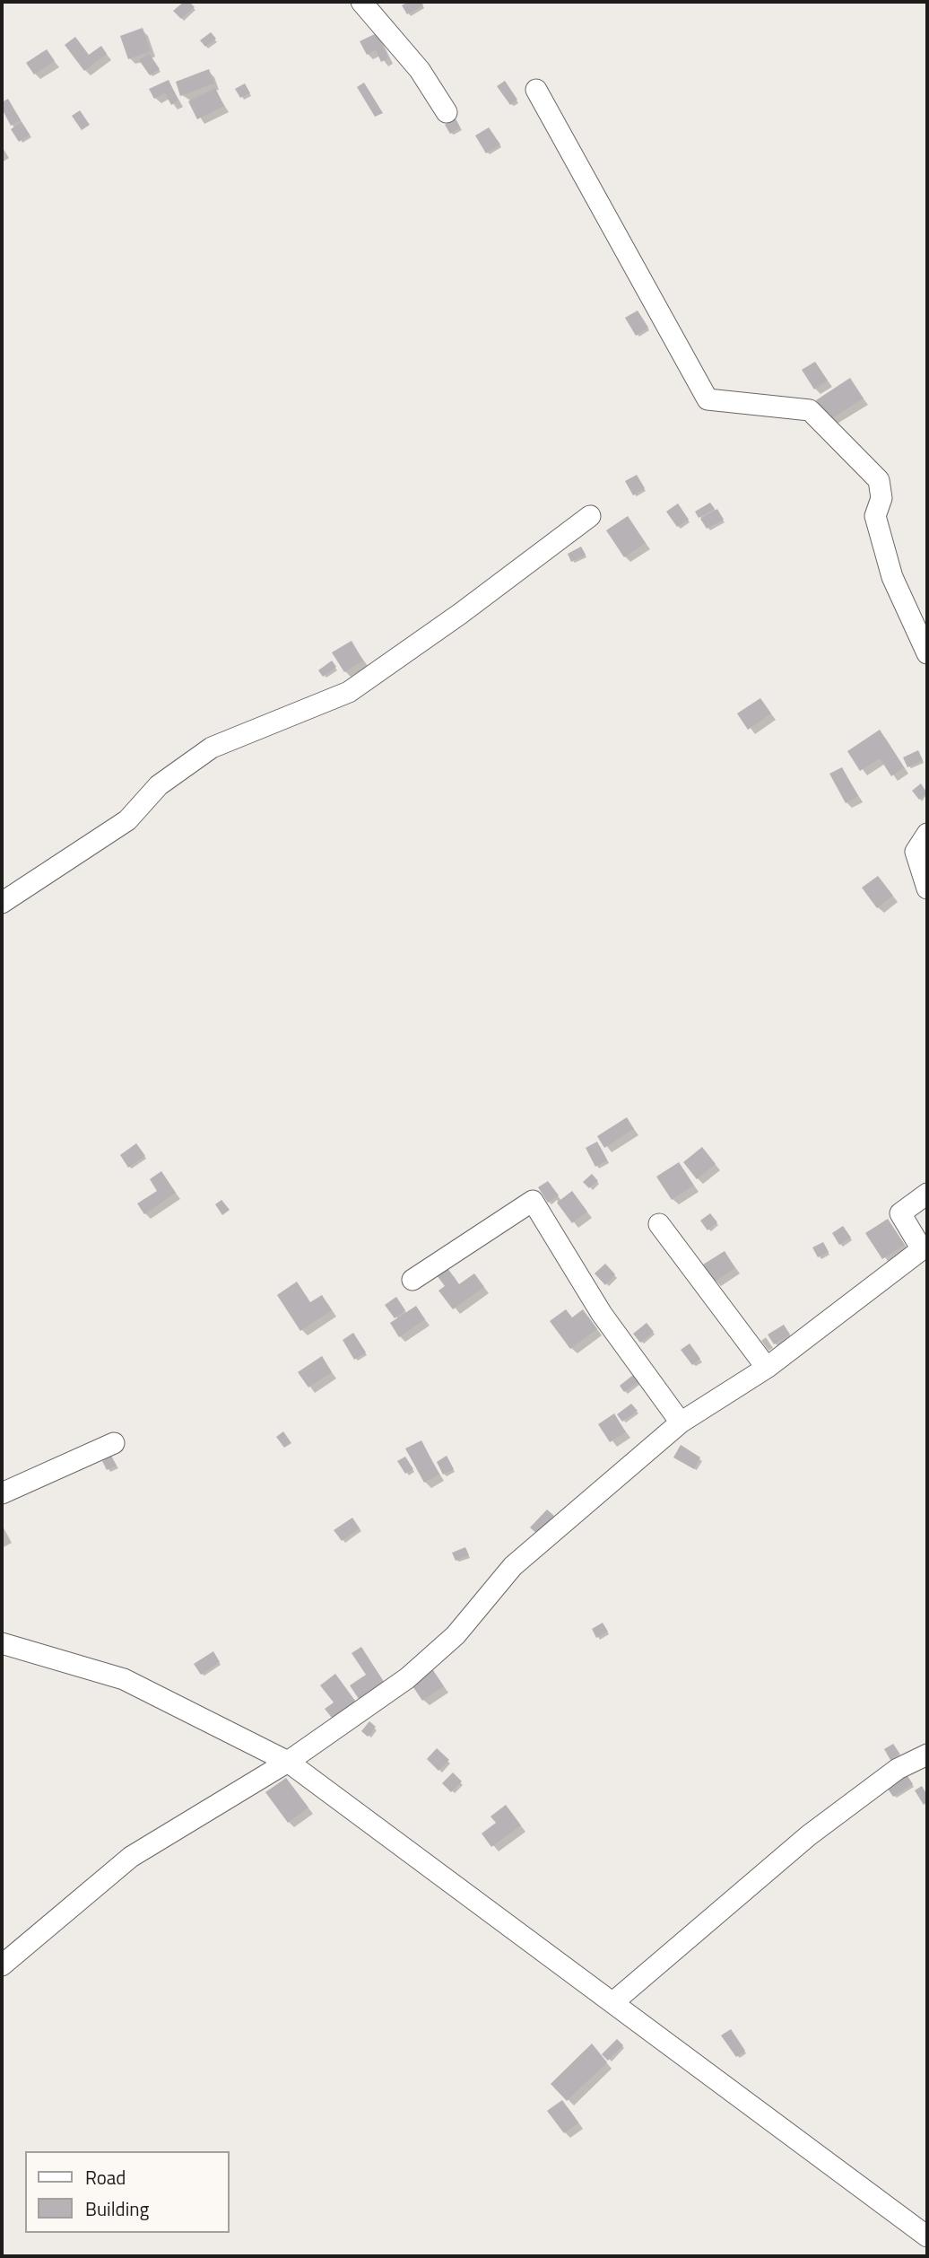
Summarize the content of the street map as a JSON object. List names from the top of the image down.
{
  "legend": ["Road", "Building"]
}
